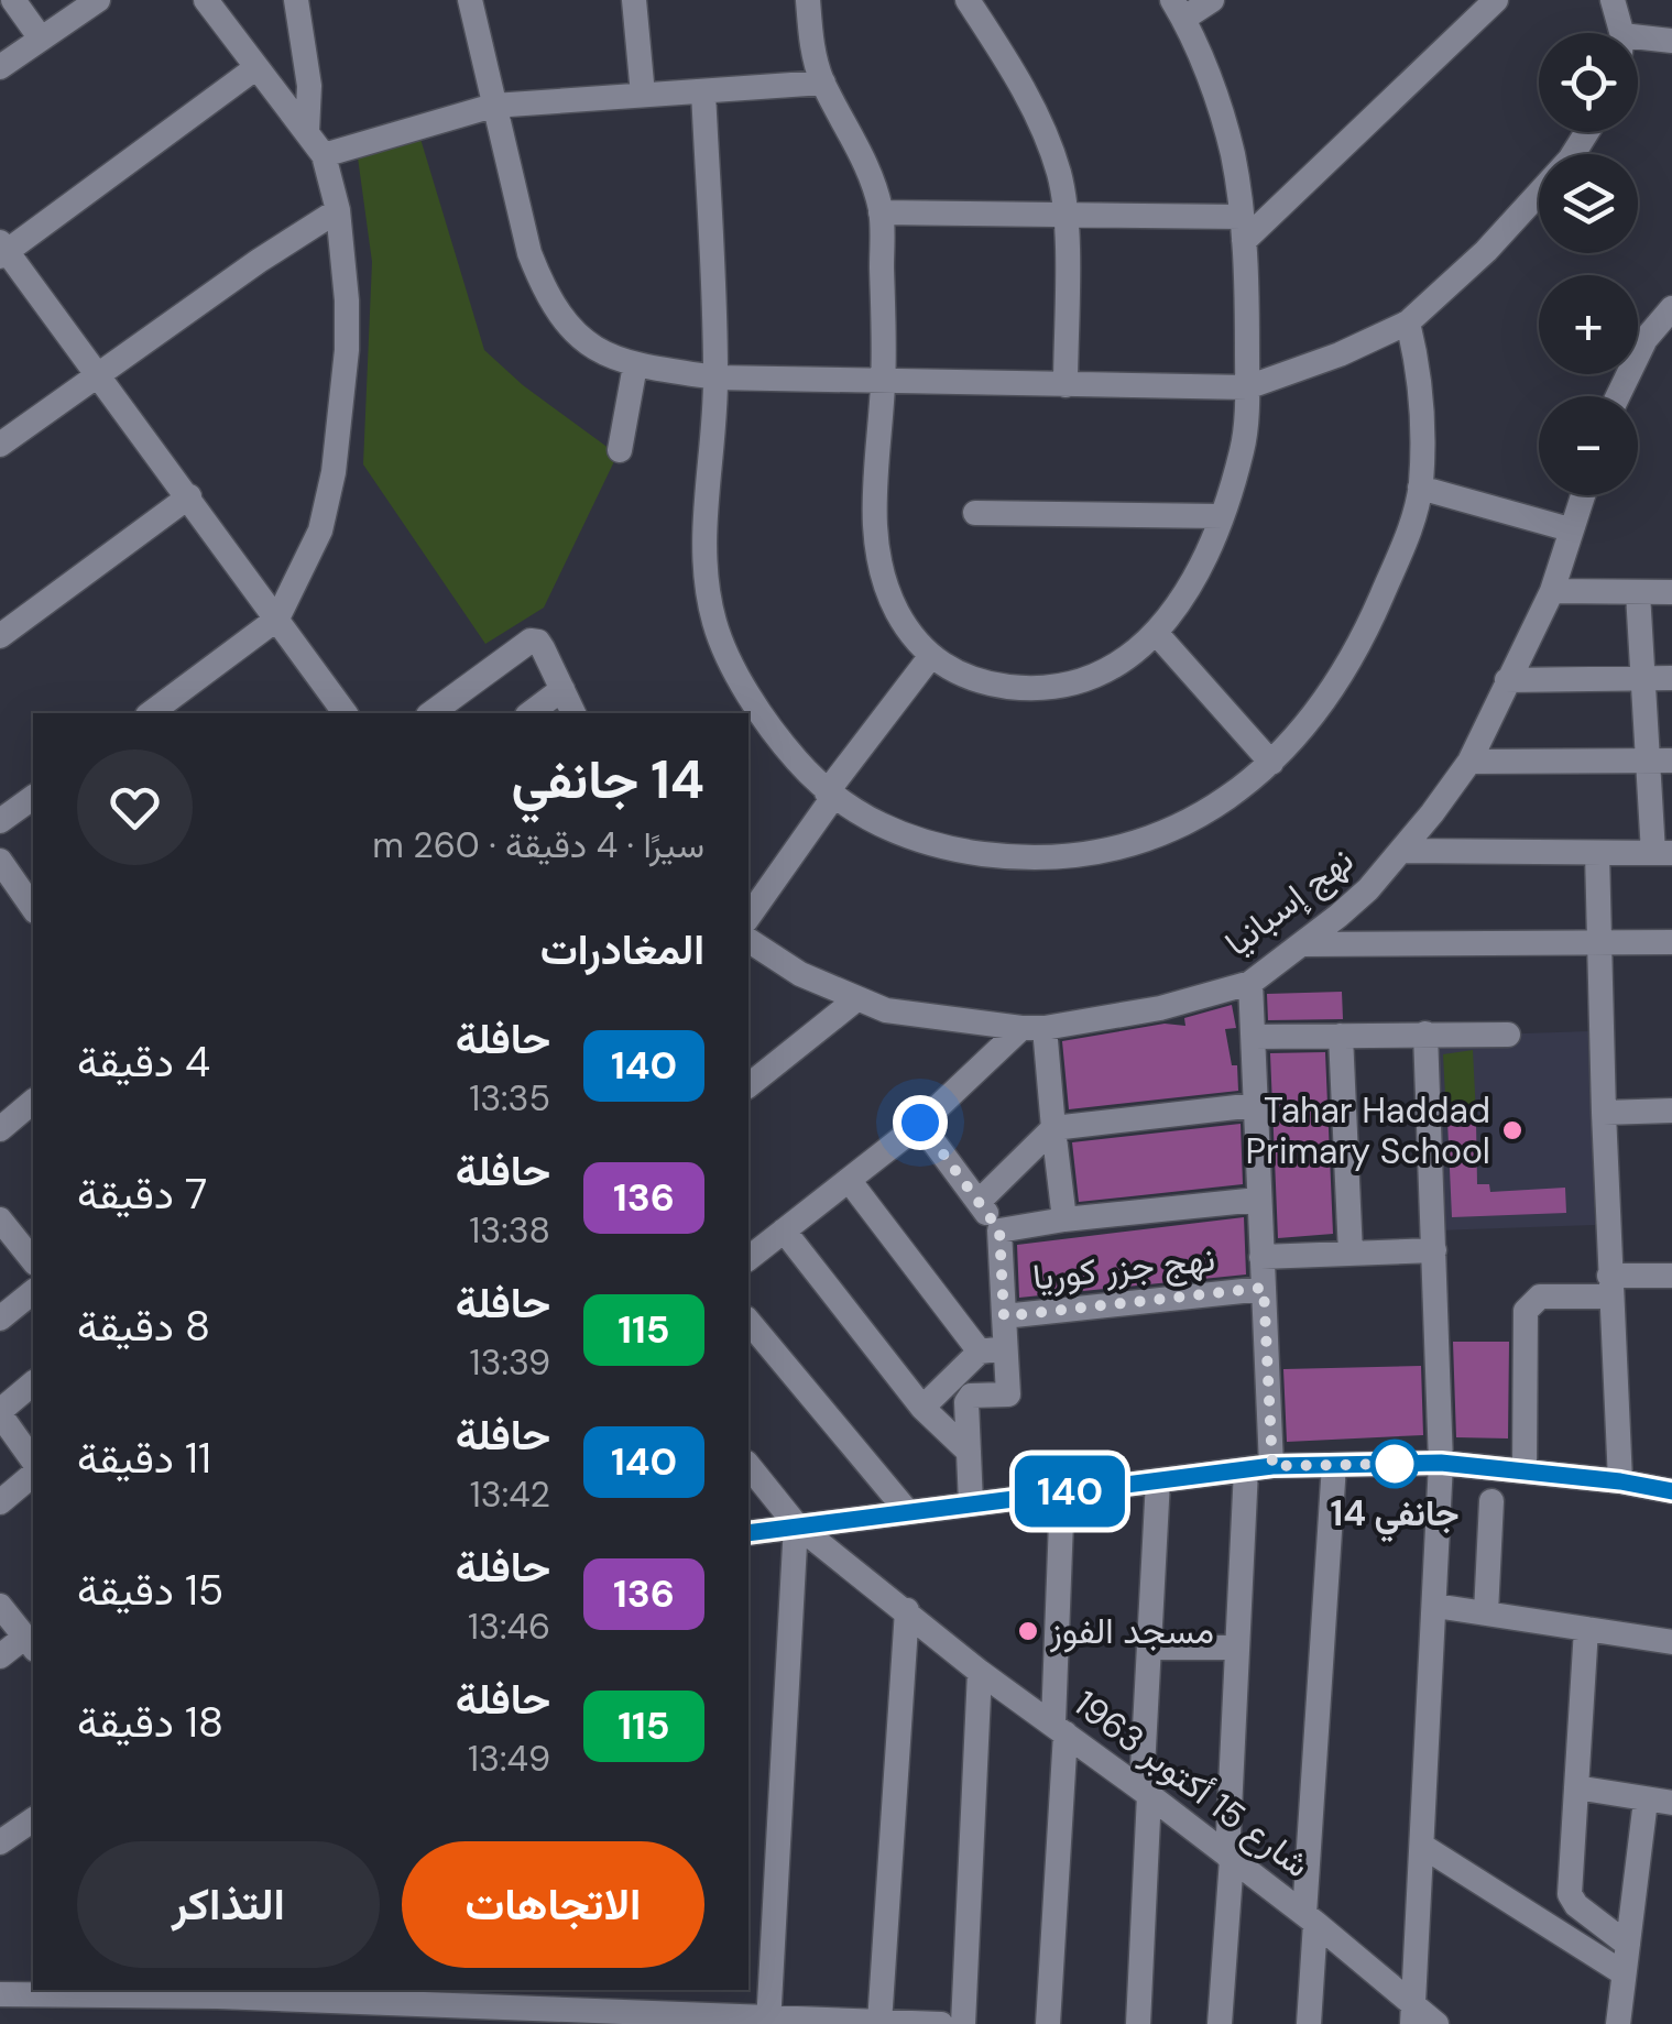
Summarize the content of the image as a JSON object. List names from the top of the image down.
{
  "streets": {
    "street": ["نهج إسبانيا", "نهج جزر كوريا", "شارع 15 أكتوبر 1963"]
  },
  "places": ["Tahar Haddad Primary School", "14 جانفي", "مسجد الفوز"],
  "lines": ["bus line 140"],
  "page": {
    "on_map": "140",
    "map_buttons": ["+", "−"],
    "heading": [
      ["14 جانفي", "سيرًا · 4 دقيقة · 260 m"],
      "المغادرات"
    ],
    "list": [
      {
        "mark": "140",
        "name": "حافلة",
        "note": "13:35",
        "value": "4 دقيقة"
      },
      {
        "mark": "136",
        "name": "حافلة",
        "note": "13:38",
        "value": "7 دقيقة"
      },
      {
        "mark": "115",
        "name": "حافلة",
        "note": "13:39",
        "value": "8 دقيقة"
      },
      {
        "mark": "140",
        "name": "حافلة",
        "note": "13:42",
        "value": "11 دقيقة"
      },
      {
        "mark": "136",
        "name": "حافلة",
        "note": "13:46",
        "value": "15 دقيقة"
      },
      {
        "mark": "115",
        "name": "حافلة",
        "note": "13:49",
        "value": "18 دقيقة"
      }
    ],
    "buttons": ["الاتجاهات", "التذاكر"]
  }
}
